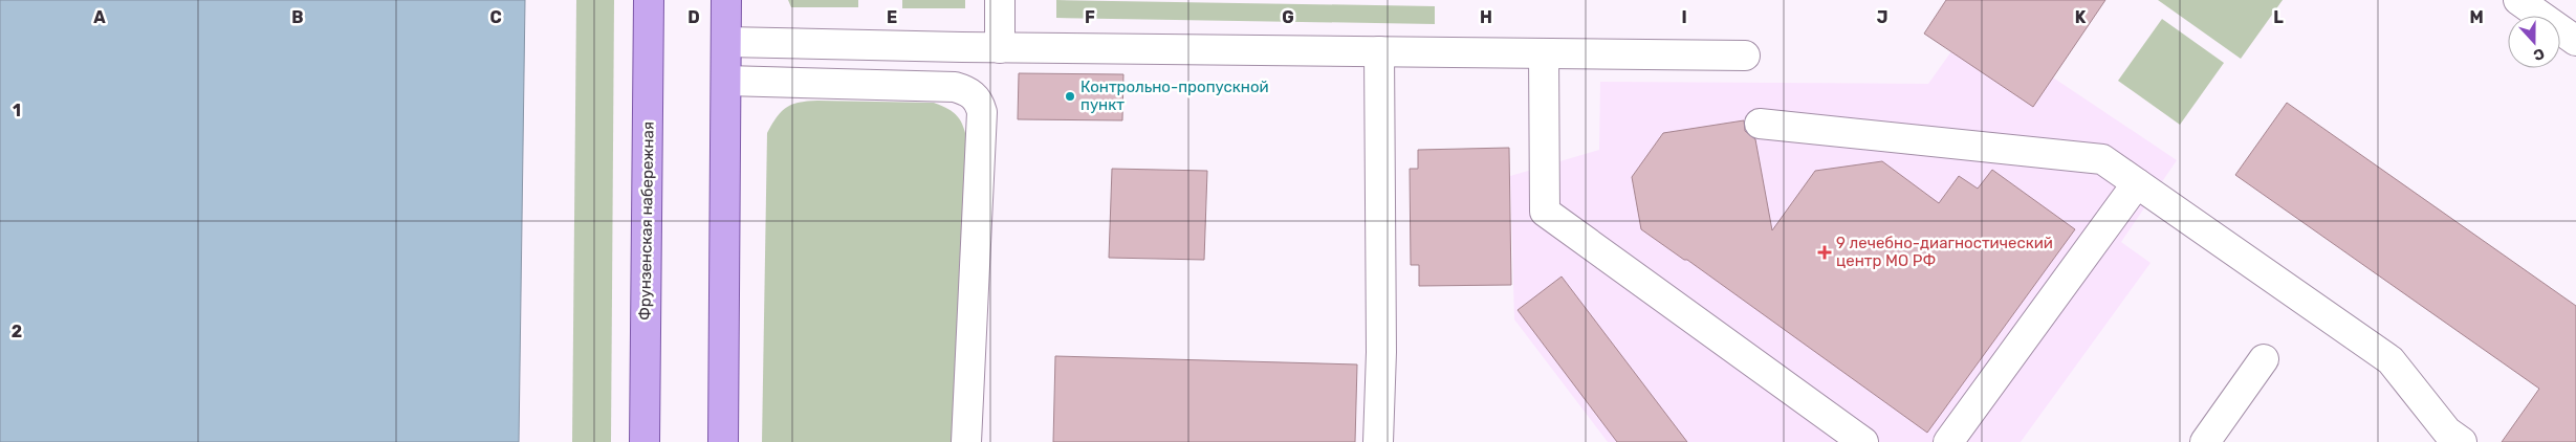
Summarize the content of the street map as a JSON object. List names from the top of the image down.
{
  "streets": {
    "main road": ["Фрунзенская набережная"]
  },
  "places": {
    "other": ["Контрольно-пропускной пункт"],
    "health": ["9 лечебно-диагностический центр МО РФ"]
  },
  "north": "bottom",
  "grid": {
    "columns": [
      "A",
      "B",
      "C",
      "D",
      "E",
      "F",
      "G",
      "H",
      "I",
      "J",
      "K",
      "L",
      "M"
    ],
    "rows": ["1", "2"]
  }
}
